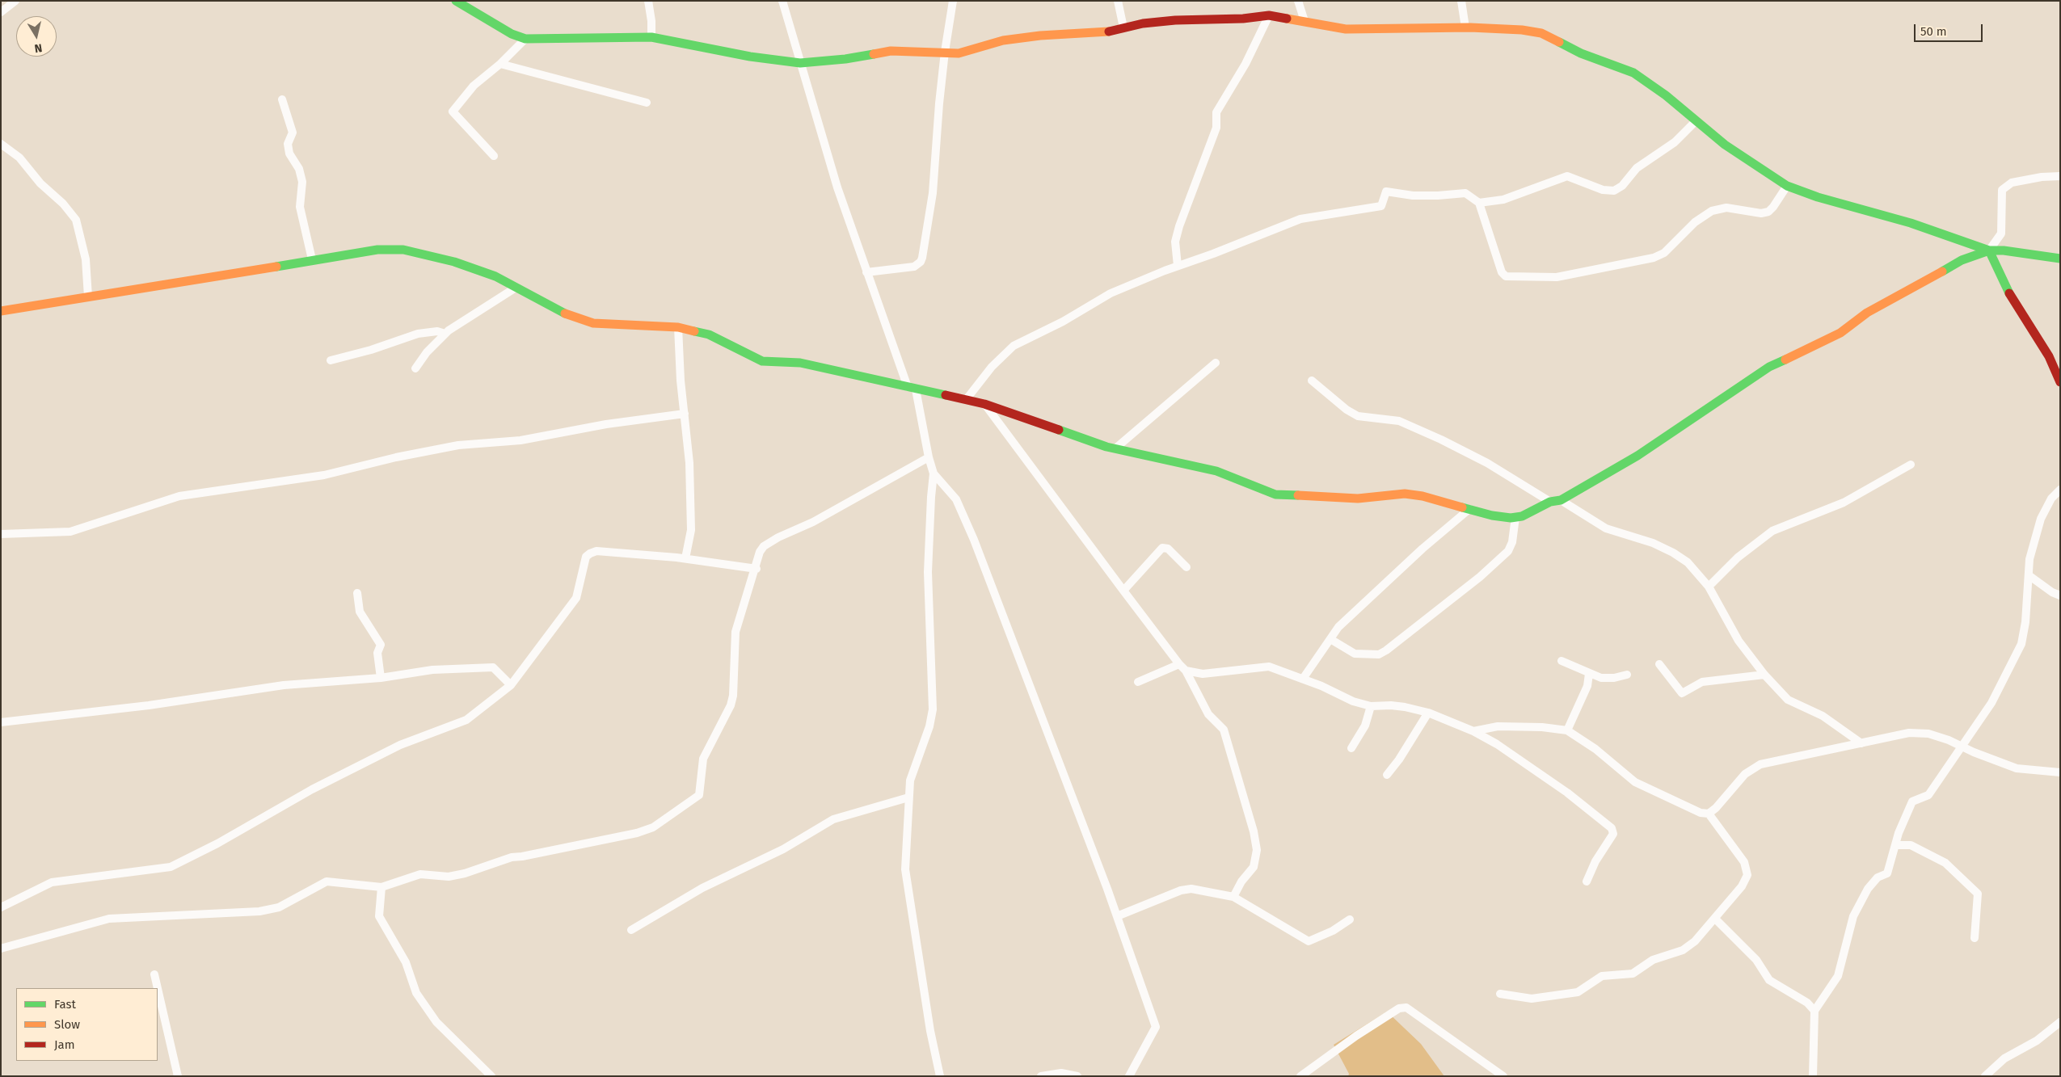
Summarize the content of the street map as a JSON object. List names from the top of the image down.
{
  "legend": ["Fast", "Slow", "Jam"],
  "scale_bar": "50 m",
  "north": "bottom"
}
